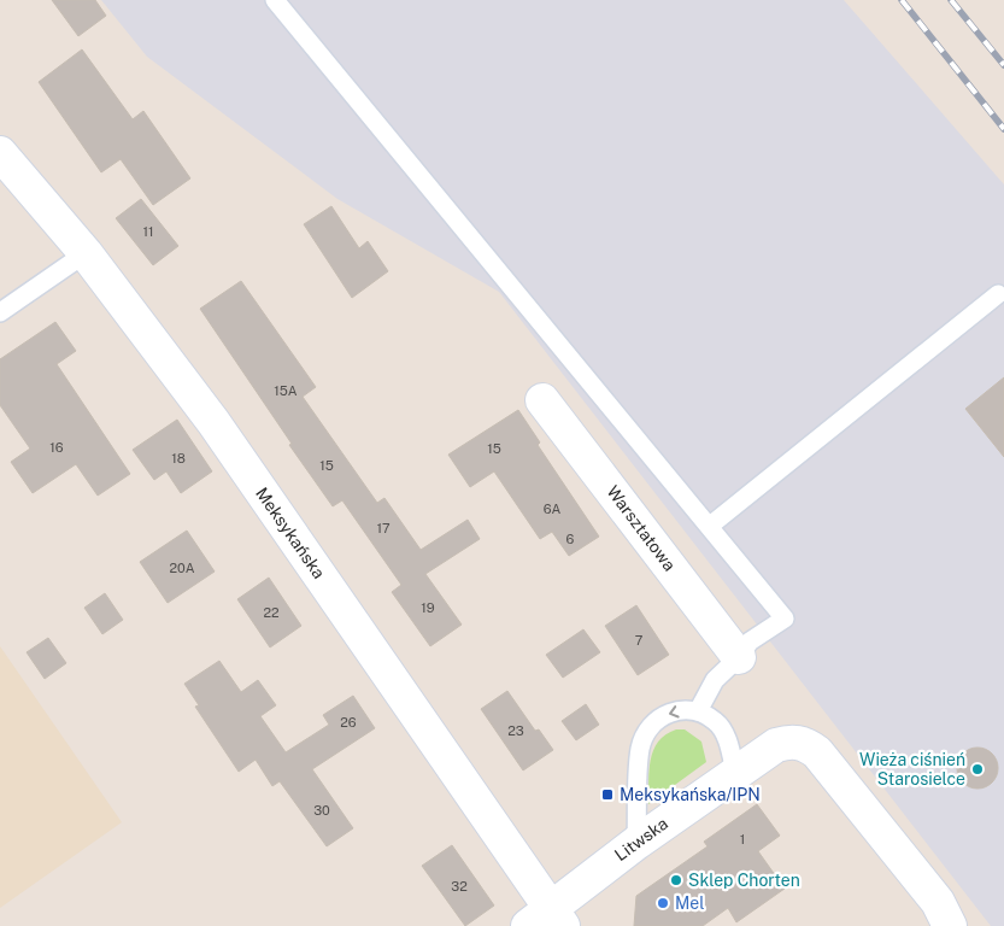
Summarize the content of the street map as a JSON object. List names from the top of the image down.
{
  "streets": {
    "street": ["Warsztatowa", "Meksykańska", "Litwska"]
  },
  "crossings": [
    ["Meksykańska", "Litwska"]
  ],
  "places": {
    "other": ["Wieża ciśnień Starosielce", "Sklep Chorten", "Mel"],
    "transit": ["Meksykańska/IPN"]
  },
  "house_numbers": [
    "11",
    "15A",
    "16",
    "15",
    "18",
    "15",
    "6A",
    "17",
    "6",
    "20A",
    "19",
    "22",
    "7",
    "26",
    "23",
    "30",
    "1",
    "32"
  ]
}
